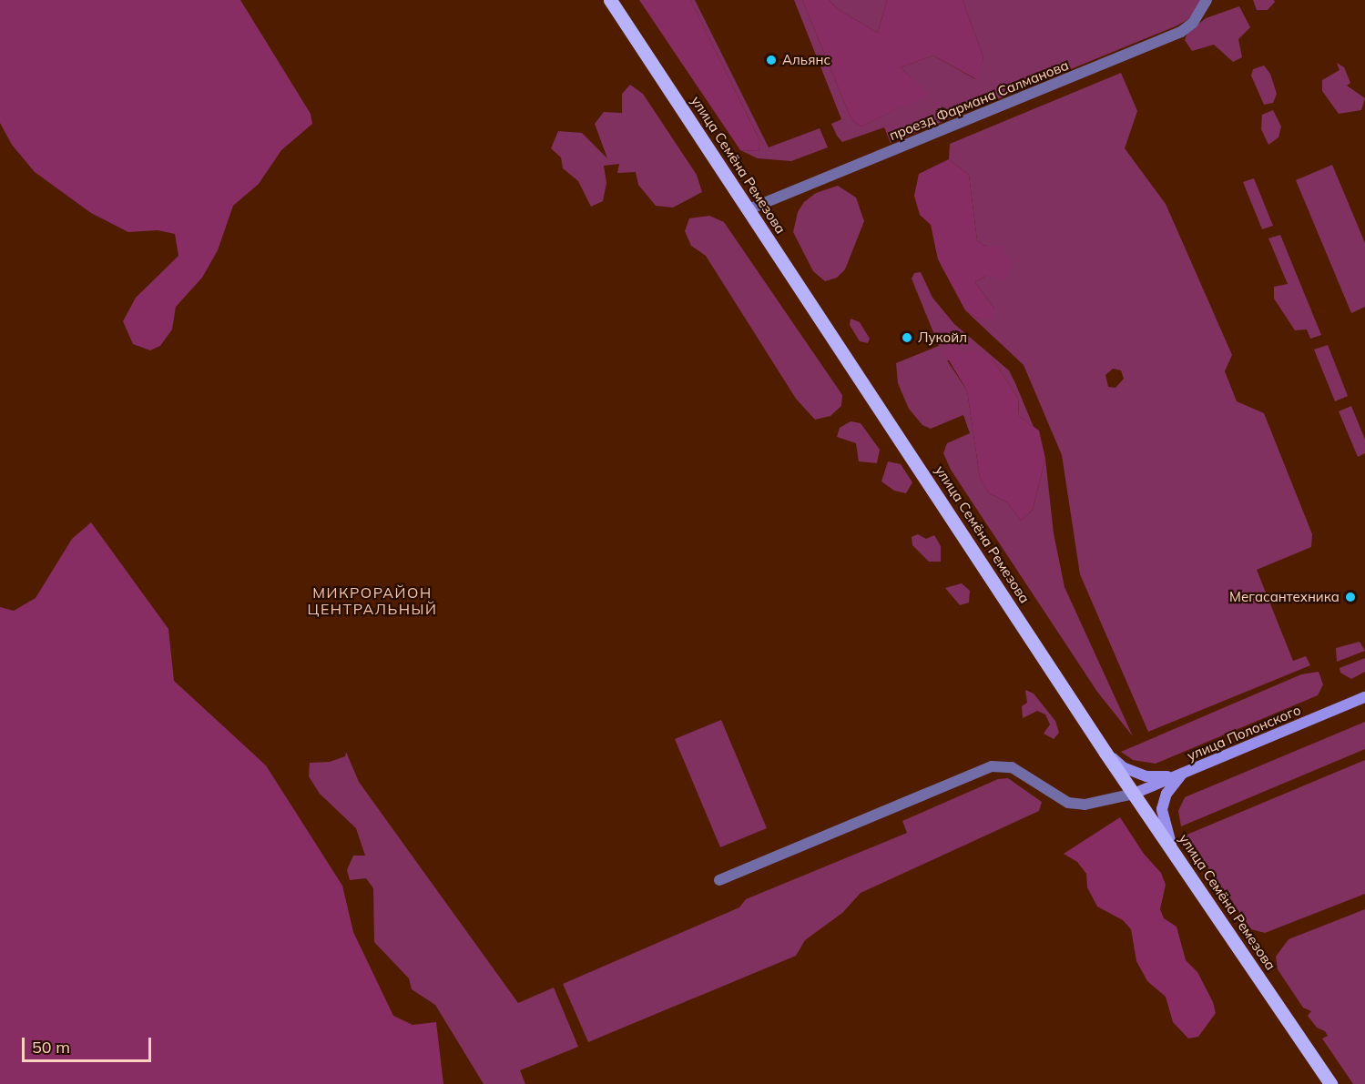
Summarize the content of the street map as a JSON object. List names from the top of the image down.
{
  "streets": {
    "main road": ["улица Семёна Ремезова", "улица Полонского"],
    "street": ["проезд Фармана Салманова"]
  },
  "crossings": [
    ["проезд Фармана Салманова", "улица Семёна Ремезова"],
    ["улица Семёна Ремезова", "улица Полонского"]
  ],
  "districts": ["МИКРОРАЙОН ЦЕНТРАЛЬНЫЙ"],
  "places": ["Альянс", "Лукойл", "Мегасантехника"],
  "scale_bar": "50 m"
}
